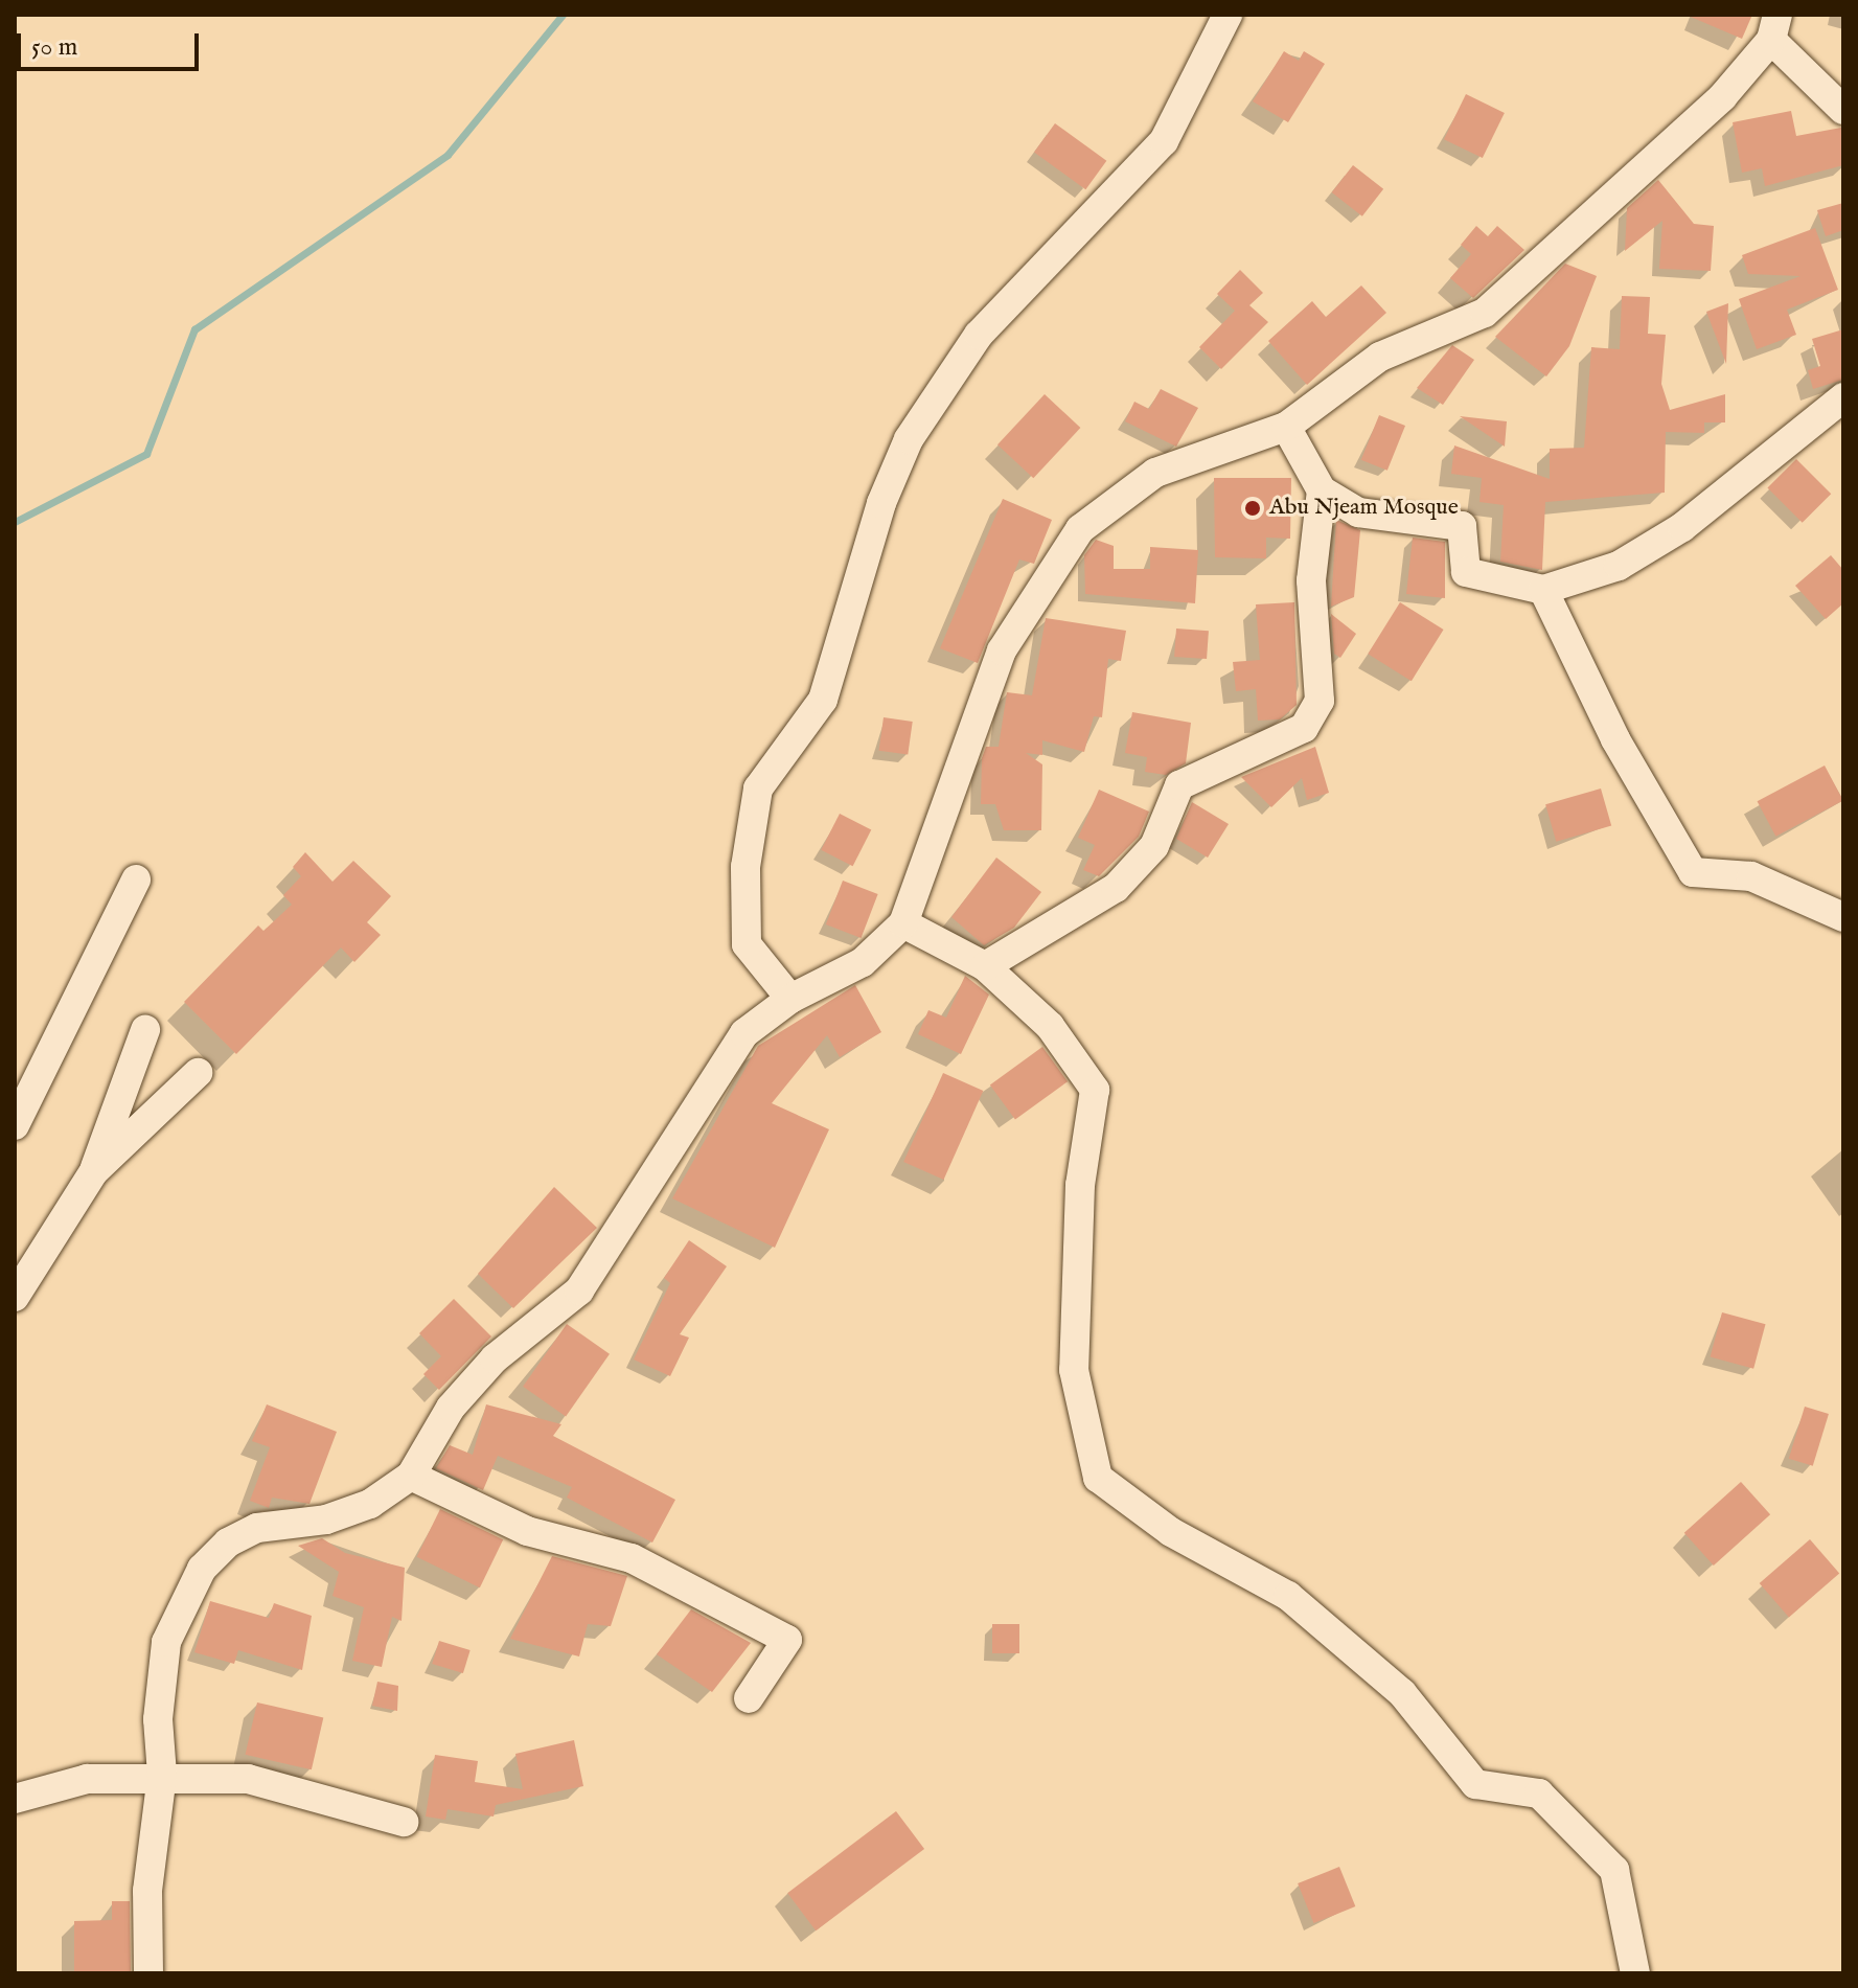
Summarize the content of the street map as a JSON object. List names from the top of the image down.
{
  "places": ["Abu Njeam Mosque"],
  "scale_bar": "50 m"
}
